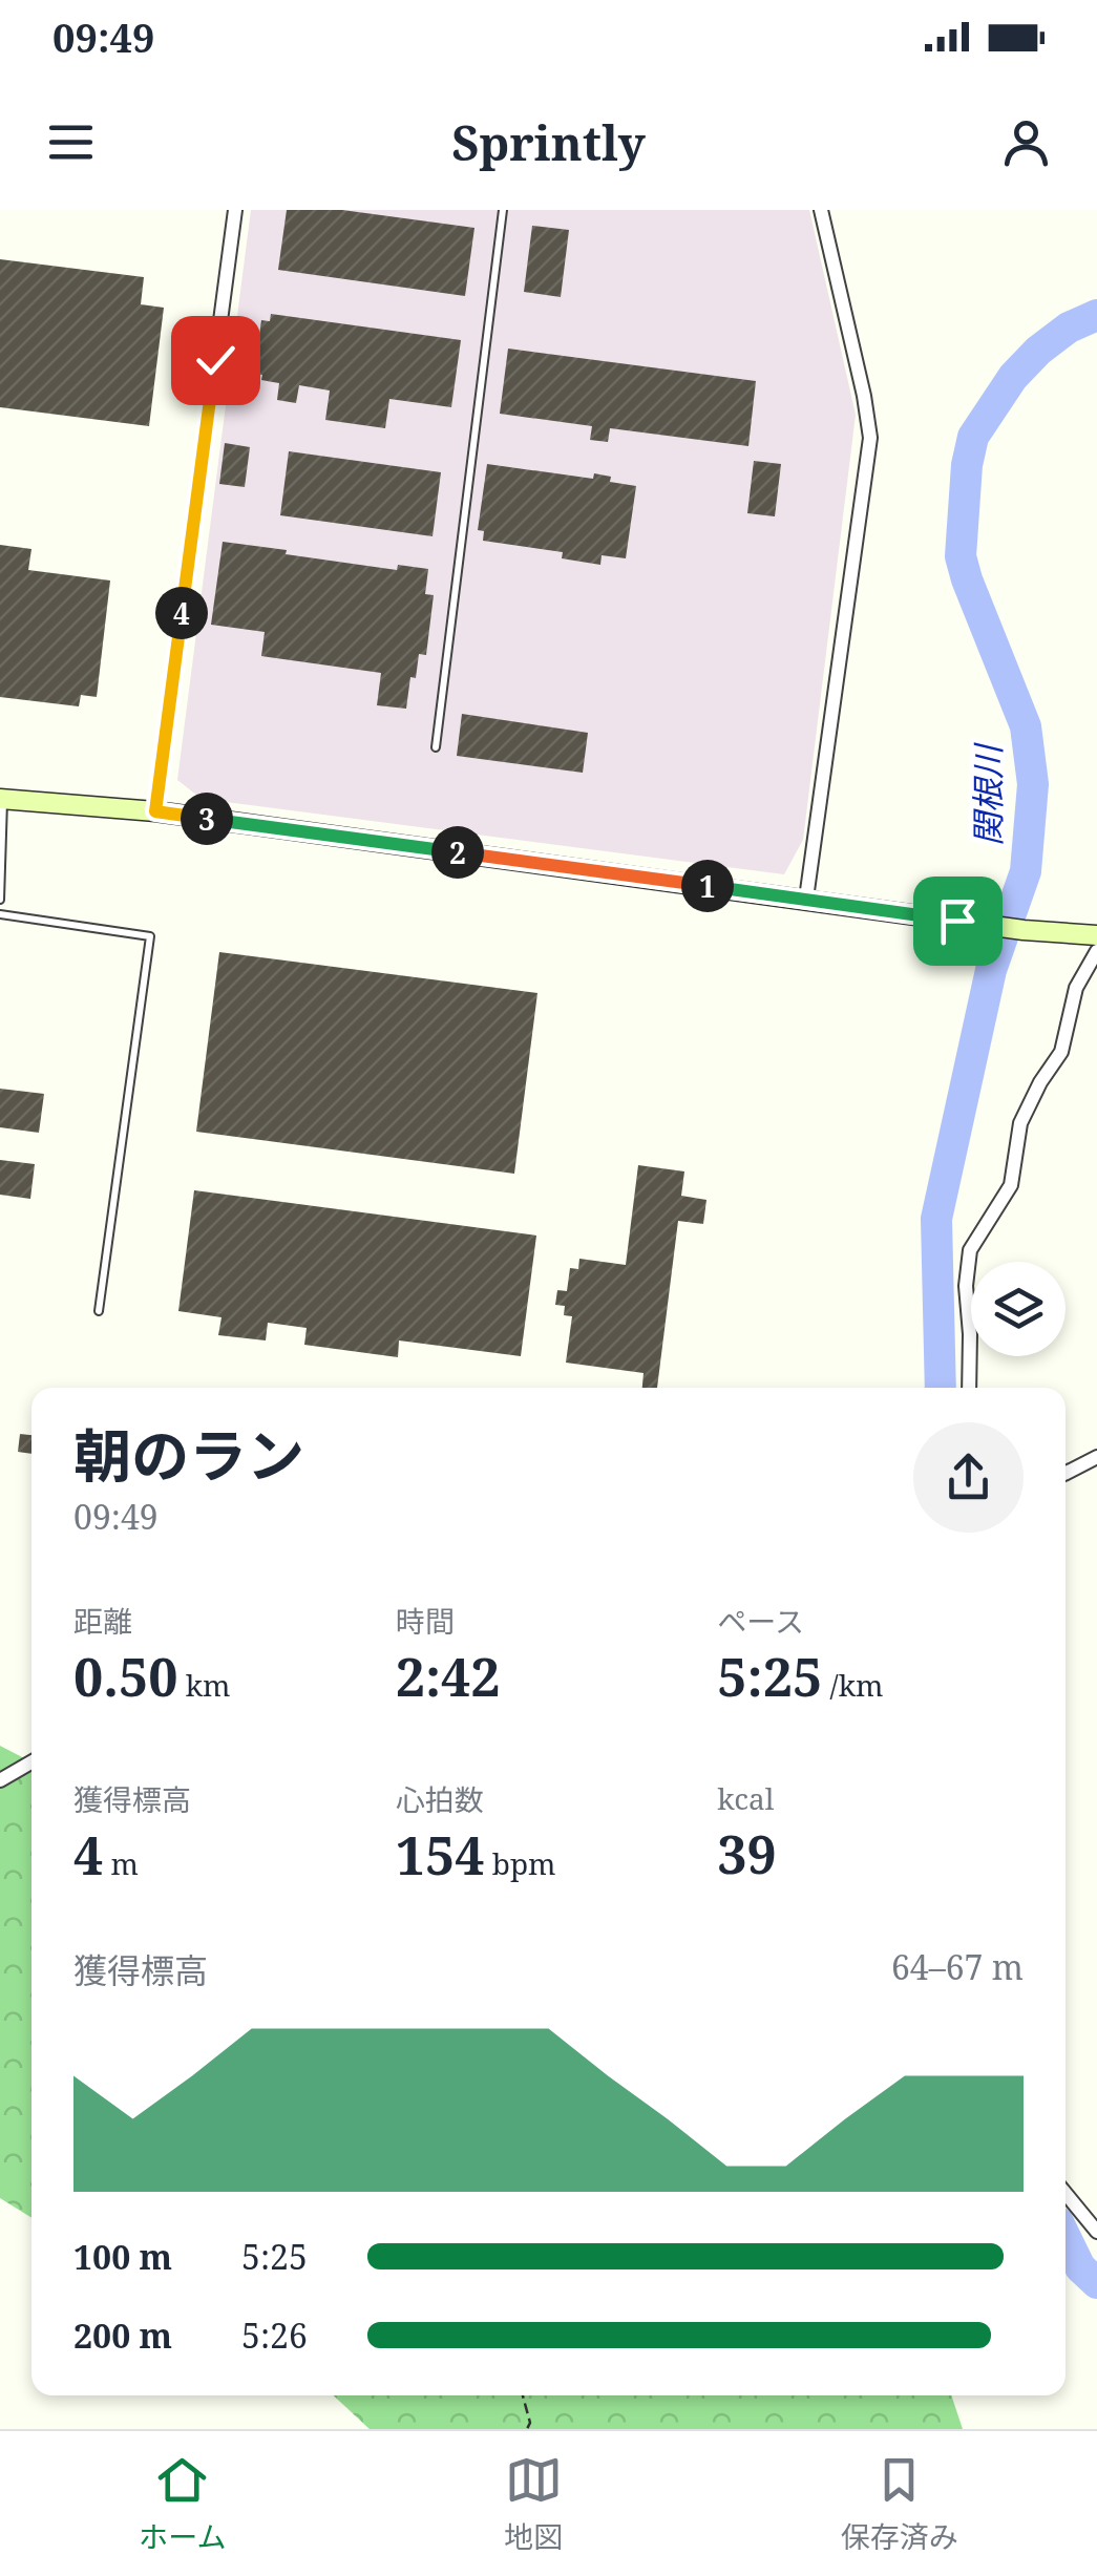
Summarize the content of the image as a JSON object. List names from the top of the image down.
{
  "water": ["関根川"],
  "page": {
    "status": "09:49",
    "header": "Sprintly",
    "pins": [
      "4",
      "3",
      "2",
      "1"
    ],
    "heading": ["朝のラン", "09:49"],
    "stats": [
      ["距離", "0.50 km"],
      ["時間", "2:42"],
      ["ペース", "5:25 /km"],
      ["獲得標高", "4 m"],
      ["心拍数", "154 bpm"],
      ["kcal", "39"]
    ],
    "chart": ["獲得標高", "64–67 m"],
    "list": [
      {
        "name": "100 m",
        "note": "5:25"
      },
      {
        "name": "200 m",
        "note": "5:26"
      }
    ],
    "tabs": ["ホーム", "地図", "保存済み"]
  }
}
